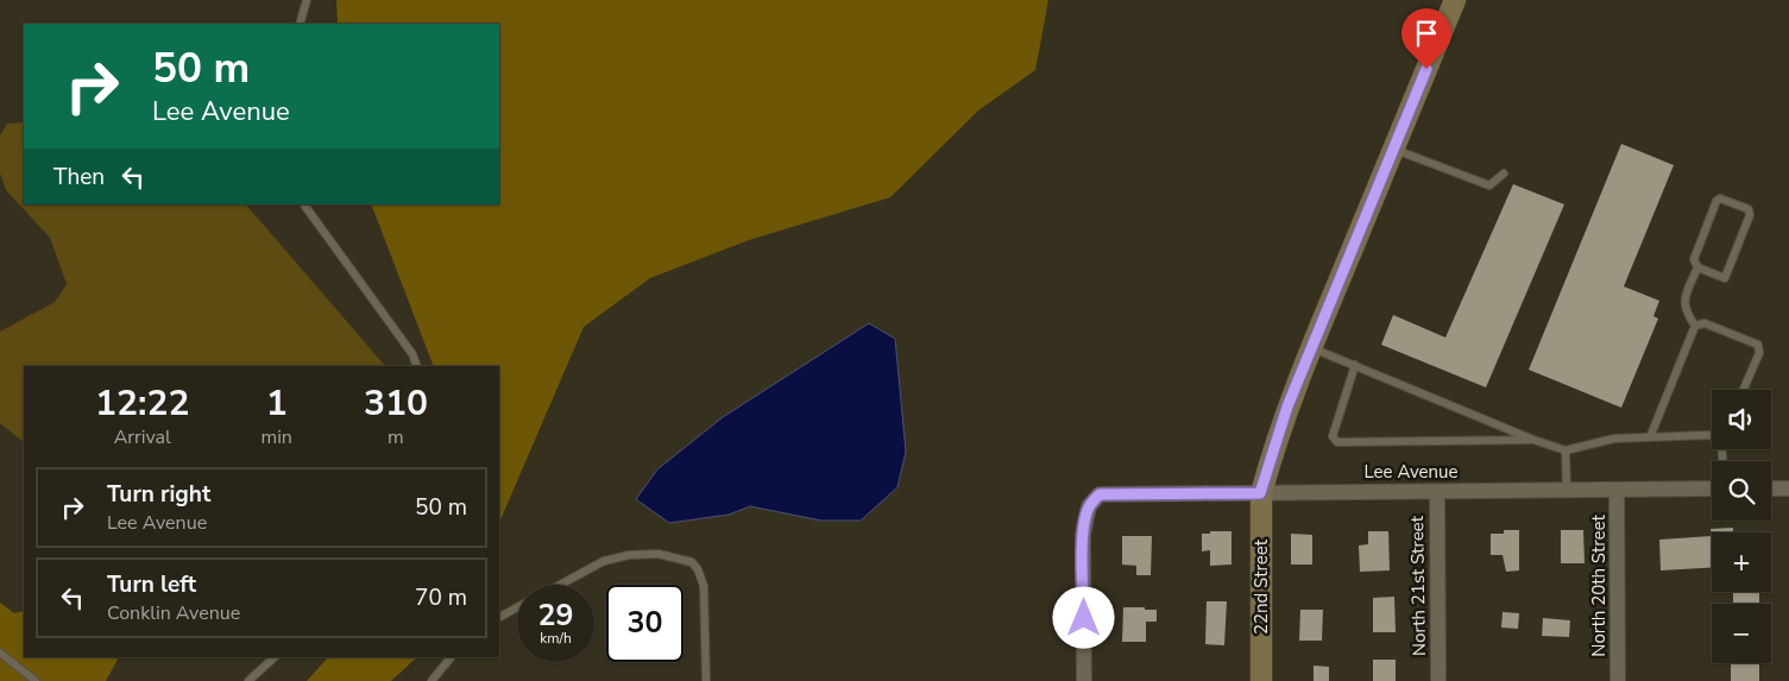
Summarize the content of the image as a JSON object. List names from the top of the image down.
{
  "streets": {
    "street": [
      "Lee Avenue",
      "North 21st Street",
      "North 20th Street",
      "22nd Street"
    ]
  },
  "crossings": [
    ["Lee Avenue", "North 21st Street"],
    ["Lee Avenue", "North 20th Street"],
    ["Lee Avenue", "22nd Street"]
  ],
  "page": {
    "turn": ["50 m", "Lee Avenue"],
    "then": "Then",
    "eta": [
      "12:22",
      "Arrival",
      "1",
      "min",
      "310",
      "m"
    ],
    "map_buttons": ["+", "−"],
    "list": [
      {
        "name": "Turn right",
        "note": "Lee Avenue",
        "value": "50 m"
      },
      {
        "name": "Turn left",
        "note": "Conklin Avenue",
        "value": "70 m"
      }
    ],
    "speed": "29 km/h",
    "limit": "30"
  }
}
